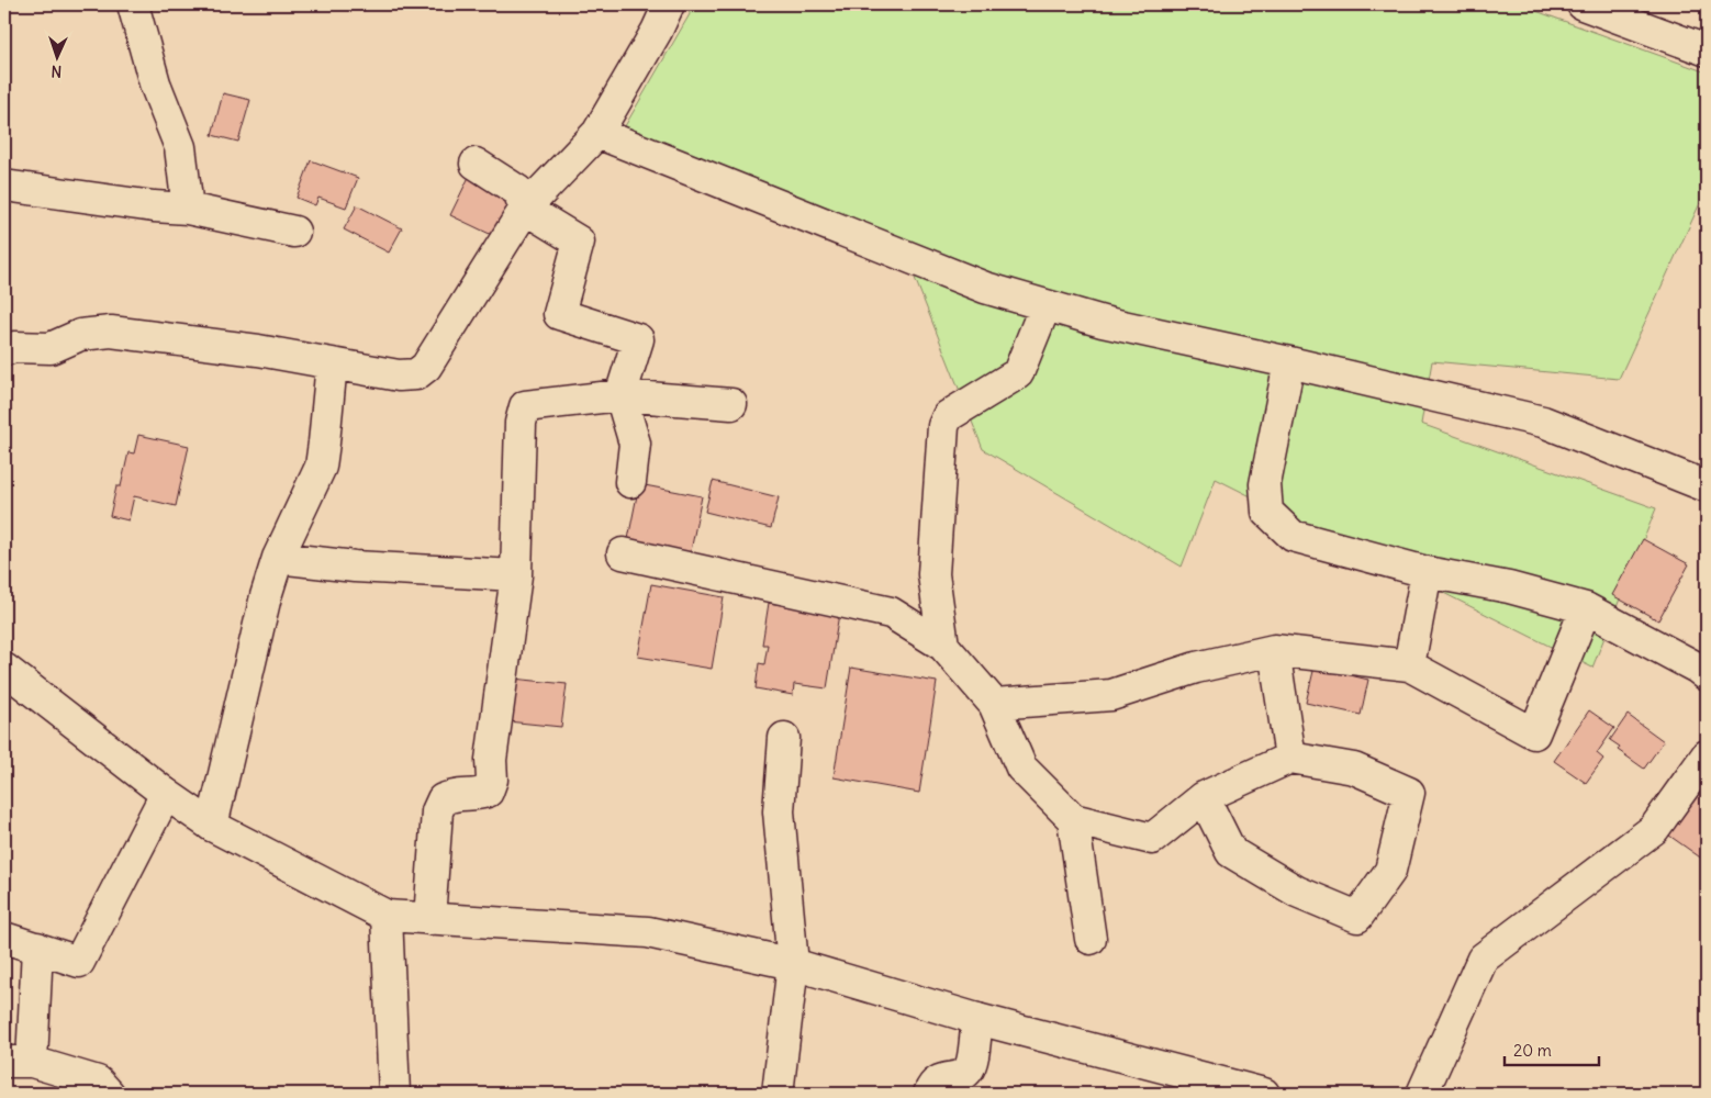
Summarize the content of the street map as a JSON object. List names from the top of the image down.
{
  "scale_bar": "20 m",
  "north": "bottom"
}
